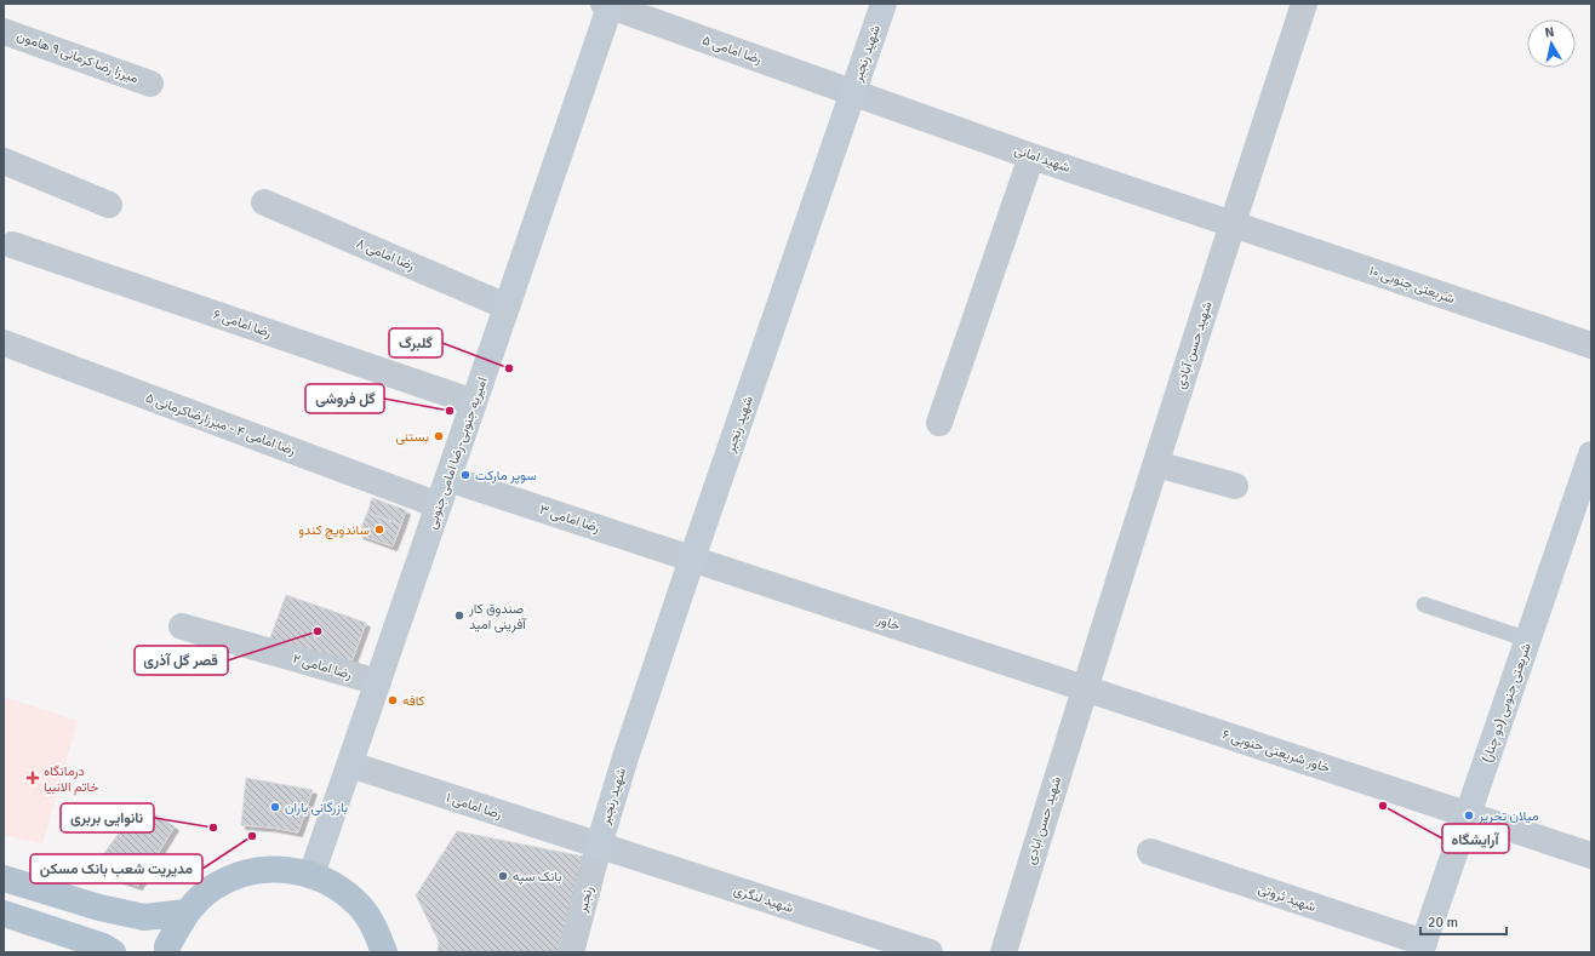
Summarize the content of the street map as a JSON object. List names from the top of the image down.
{
  "streets": {
    "main road": ["شهید رنجبر", "امیریه جنوبی-رضا امامی جنوبی", "شریعتی جنوبی (دو چنار)"],
    "street": [
      "رضا امامی ۵",
      "میرزا رضا کرمانی ۹ هامون",
      "شهید امانی",
      "رضا امامی ۸",
      "شریعتی جنوبی ۱۰",
      "رضا امامی ۶",
      "شهید حسن آبادی",
      "رضا امامی ۴ - میرزارضاکرمانی ۵",
      "رضا امامی ۳",
      "خاور",
      "رضا امامی ۲",
      "خاور شریعتی جنوبی ۶",
      "رضا امامی ۱",
      "شهید حسن ابادی",
      "شهید ثروتی",
      "رنجبر",
      "شهید لنگری"
    ]
  },
  "crossings": [
    ["رضا امامی ۵", "شهید رنجبر"],
    ["رضا امامی ۵", "شهید امانی"],
    ["رضا امامی ۵", "امیریه جنوبی-رضا امامی جنوبی"],
    ["شهید رنجبر", "شهید امانی"],
    ["شهید رنجبر", "رضا امامی ۳"],
    ["شهید رنجبر", "خاور"],
    ["شهید رنجبر", "رضا امامی ۱"],
    ["شهید رنجبر", "رنجبر"],
    ["شهید رنجبر", "شهید لنگری"],
    ["شهید امانی", "شریعتی جنوبی ۱۰"],
    ["شهید امانی", "شهید حسن آبادی"],
    ["رضا امامی ۸", "امیریه جنوبی-رضا امامی جنوبی"],
    ["شریعتی جنوبی ۱۰", "شهید حسن آبادی"],
    ["رضا امامی ۶", "امیریه جنوبی-رضا امامی جنوبی"],
    ["شهید حسن آبادی", "خاور"],
    ["شهید حسن آبادی", "خاور شریعتی جنوبی ۶"],
    ["شهید حسن آبادی", "شهید حسن ابادی"],
    ["رضا امامی ۴ - میرزارضاکرمانی ۵", "امیریه جنوبی-رضا امامی جنوبی"],
    ["امیریه جنوبی-رضا امامی جنوبی", "رضا امامی ۳"],
    ["امیریه جنوبی-رضا امامی جنوبی", "رضا امامی ۲"],
    ["امیریه جنوبی-رضا امامی جنوبی", "رضا امامی ۱"],
    ["رضا امامی ۳", "خاور"],
    ["خاور", "خاور شریعتی جنوبی ۶"],
    ["خاور", "شهید حسن ابادی"],
    ["شریعتی جنوبی (دو چنار)", "خاور شریعتی جنوبی ۶"],
    ["شریعتی جنوبی (دو چنار)", "شهید ثروتی"],
    ["خاور شریعتی جنوبی ۶", "شهید حسن ابادی"],
    ["رضا امامی ۱", "رنجبر"],
    ["رضا امامی ۱", "شهید لنگری"],
    ["رنجبر", "شهید لنگری"]
  ],
  "places": {
    "other": [
      "گلبرگ",
      "گل فروشی",
      "بستنی",
      "سوپر مارکت",
      "ساندویچ کندو",
      "صندوق کار آفرینی امید",
      "قصر گل آذری",
      "کافه",
      "آرایشگاه",
      "بازرگانی باران",
      "میلان تحریر",
      "نانوایی بربری",
      "مدیریت شعب بانک مسکن",
      "بانک سپه"
    ],
    "health": ["درمانگاه خاتم الانبیا"]
  },
  "scale_bar": "20 m",
  "north": "top"
}
